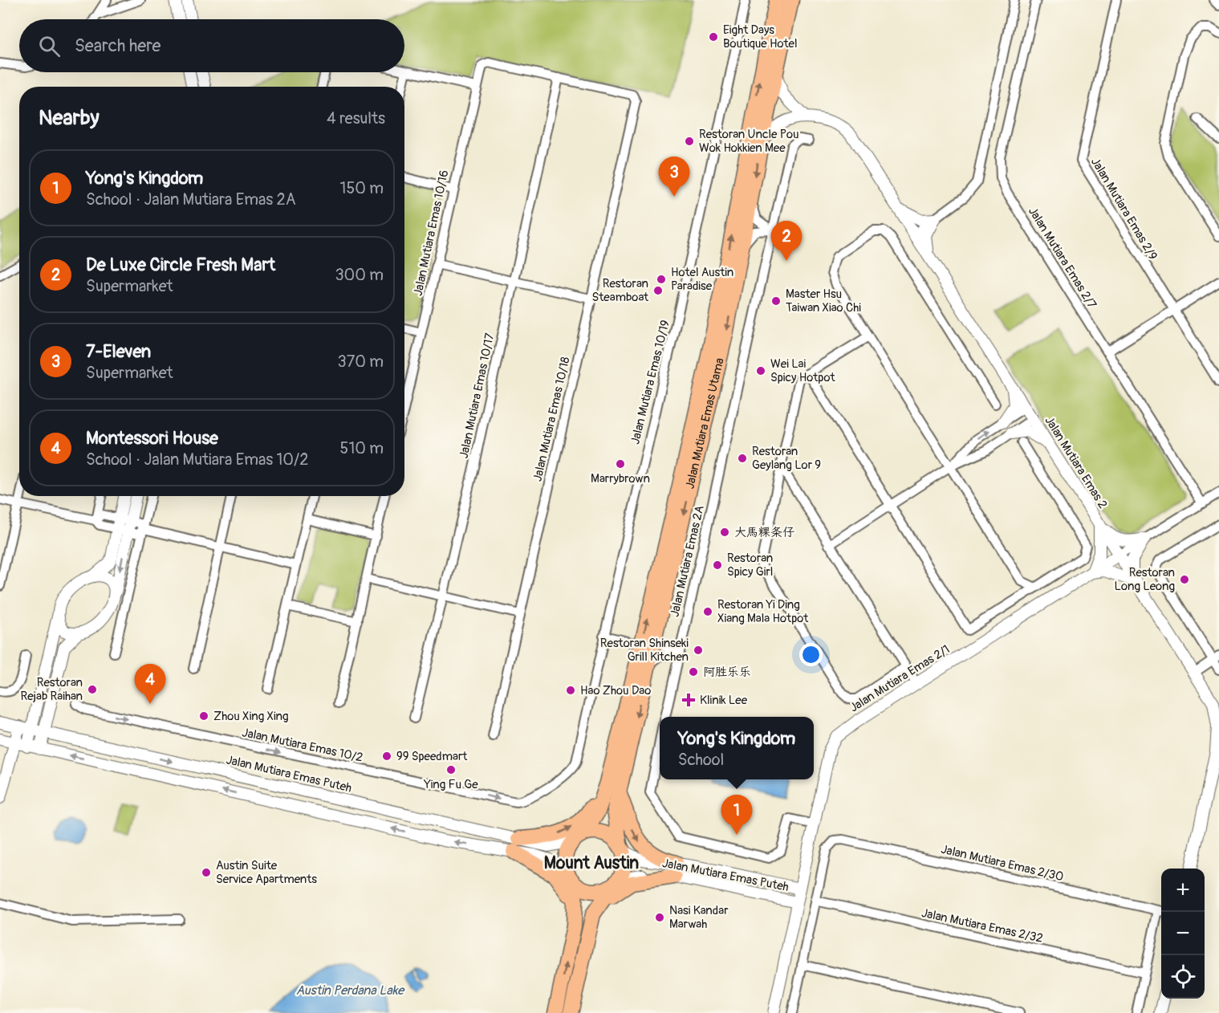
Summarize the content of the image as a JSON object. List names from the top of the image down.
{
  "streets": {
    "main road": ["Jalan Mutiara Emas Utama"],
    "street": [
      "Jalan Mutiara Emas 2/9",
      "Jalan Mutiara Emas 10/16",
      "Jalan Mutiara Emas 2/7",
      "Jalan Mutiara Emas 10/19",
      "Jalan Mutiara Emas 10/17",
      "Jalan Mutiara Emas 10/18",
      "Jalan Mutiara Emas 2",
      "Jalan Mutiara Emas 2A",
      "Jalan Mutiara Emas 2/1",
      "Jalan Mutiara Emas 10/2",
      "Jalan Mutiara Emas Puteh",
      "Jalan Mutiara Emas 2/30",
      "Jalan Mutiara Emas 2/32"
    ]
  },
  "crossings": [
    ["Jalan Mutiara Emas 10/16", "Jalan Mutiara Emas 10/17"],
    ["Jalan Mutiara Emas 10/16", "Jalan Mutiara Emas 10/18"],
    ["Jalan Mutiara Emas 2/7", "Jalan Mutiara Emas 2/1"],
    ["Jalan Mutiara Emas 10/19", "Jalan Mutiara Emas 10/2"],
    ["Jalan Mutiara Emas 10/17", "Jalan Mutiara Emas 10/18"],
    ["Jalan Mutiara Emas Utama", "Jalan Mutiara Emas 2"],
    ["Jalan Mutiara Emas Utama", "Jalan Mutiara Emas Puteh"],
    ["Jalan Mutiara Emas 2", "Jalan Mutiara Emas 2/1"],
    ["Jalan Mutiara Emas 2/1", "Jalan Mutiara Emas Puteh"],
    ["Jalan Mutiara Emas 2/30", "Jalan Mutiara Emas 2/32"]
  ],
  "one_way": ["Jalan Mutiara Emas 10/2"],
  "districts": ["Mount Austin"],
  "water": ["Austin Perdana Lake"],
  "places": {
    "other": [
      "Eight Days Boutique Hotel",
      "Restoran Uncle Pou Wok Hokkien Mee",
      "Hotel Austin Paradise",
      "Restoran Steamboat",
      "Master Hsu Taiwan Xiao Chi",
      "Wei Lai Spicy Hotpot",
      "Restoran Geylang Lor 9",
      "Marrybrown",
      "大馬粿条仔",
      "Restoran Spicy Girl",
      "Restoran Long Leong",
      "Restoran Yi Ding Xiang Mala Hotpot",
      "Restoran Shinseki Grill Kitchen",
      "阿胜乐乐",
      "Restoran Rejab Raihan",
      "Hao Zhou Dao",
      "Zhou Xing Xing",
      "99 Speedmart",
      "Ying Fu Ge",
      "Austin Suite Service Apartments",
      "Nasi Kandar Marwah"
    ],
    "health": ["Klinik Lee"]
  },
  "page": {
    "search": "Search here",
    "heading": ["Nearby", "4 results"],
    "list": [
      {
        "mark": "1",
        "name": "Yong's Kingdom",
        "note": "School · Jalan Mutiara Emas 2A",
        "value": "150 m"
      },
      {
        "mark": "2",
        "name": "De Luxe Circle Fresh Mart",
        "note": "Supermarket",
        "value": "300 m"
      },
      {
        "mark": "3",
        "name": "7-Eleven",
        "note": "Supermarket",
        "value": "370 m"
      },
      {
        "mark": "4",
        "name": "Montessori House",
        "note": "School · Jalan Mutiara Emas 10/2",
        "value": "510 m"
      }
    ],
    "pins": [
      "3",
      "2",
      "4",
      "1"
    ],
    "popup": ["Yong's Kingdom", "School"],
    "map_buttons": ["+", "−"]
  }
}
